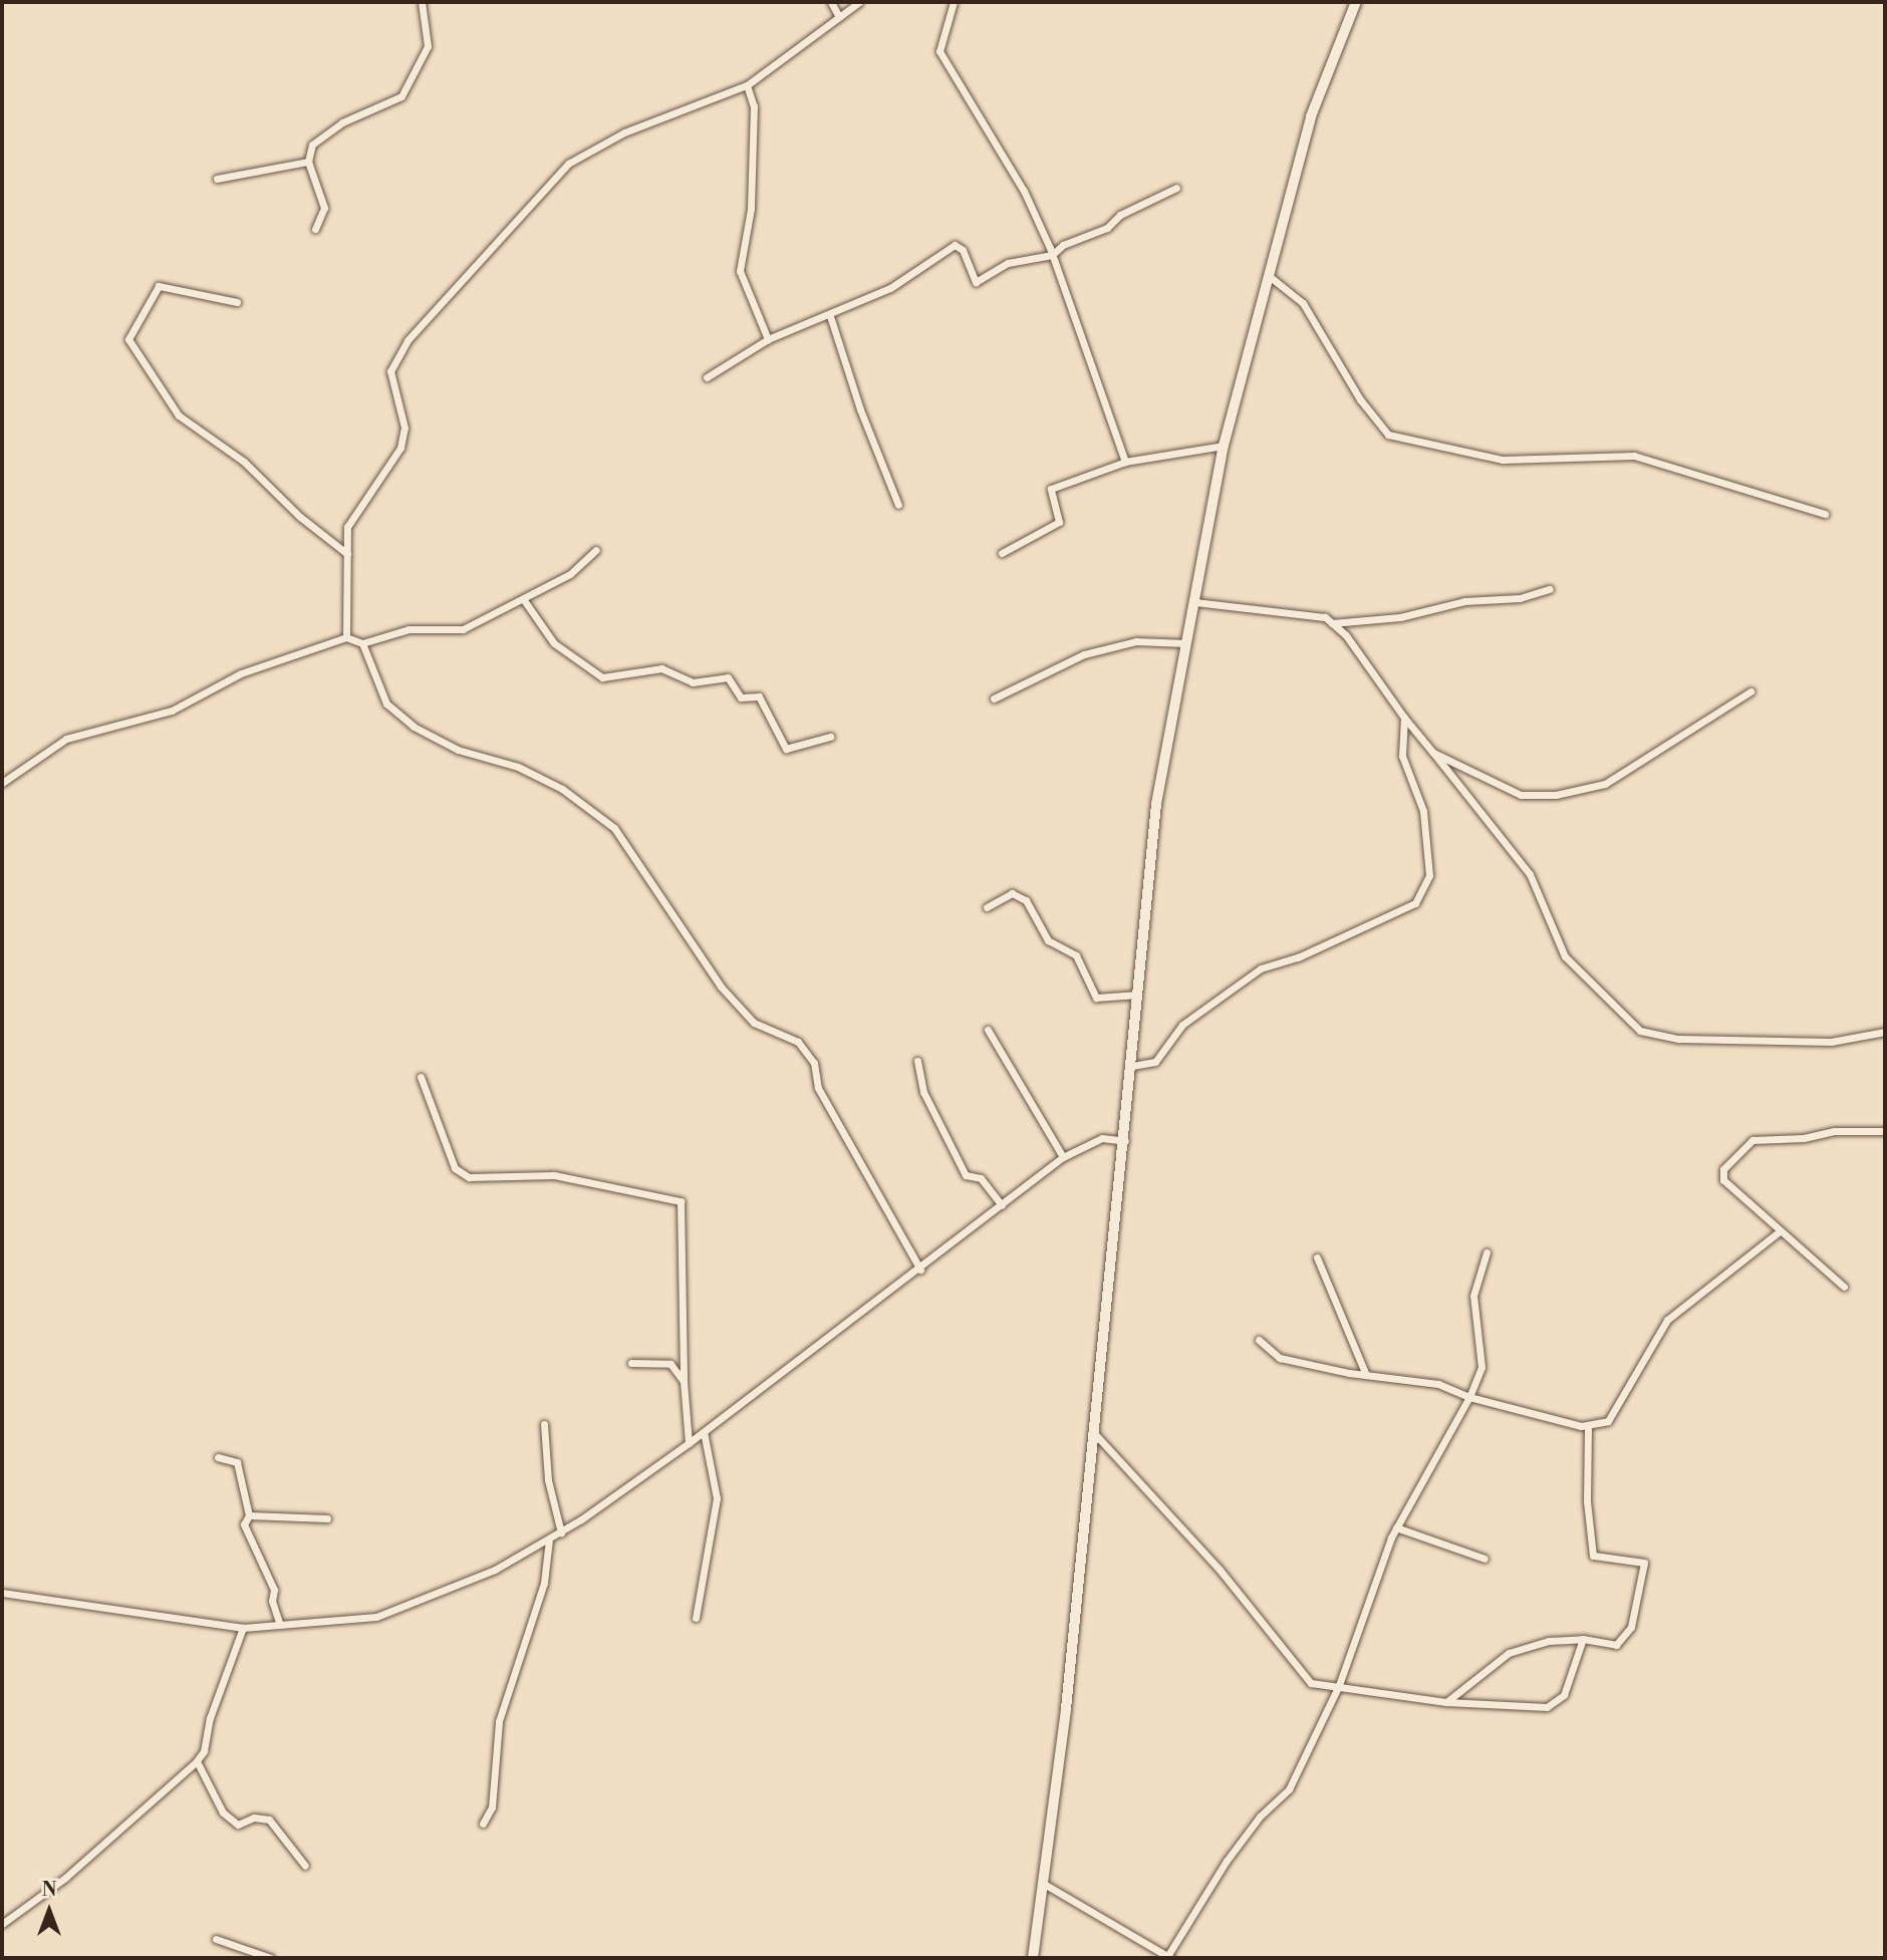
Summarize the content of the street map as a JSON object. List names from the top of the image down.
{
  "north": "top"
}
